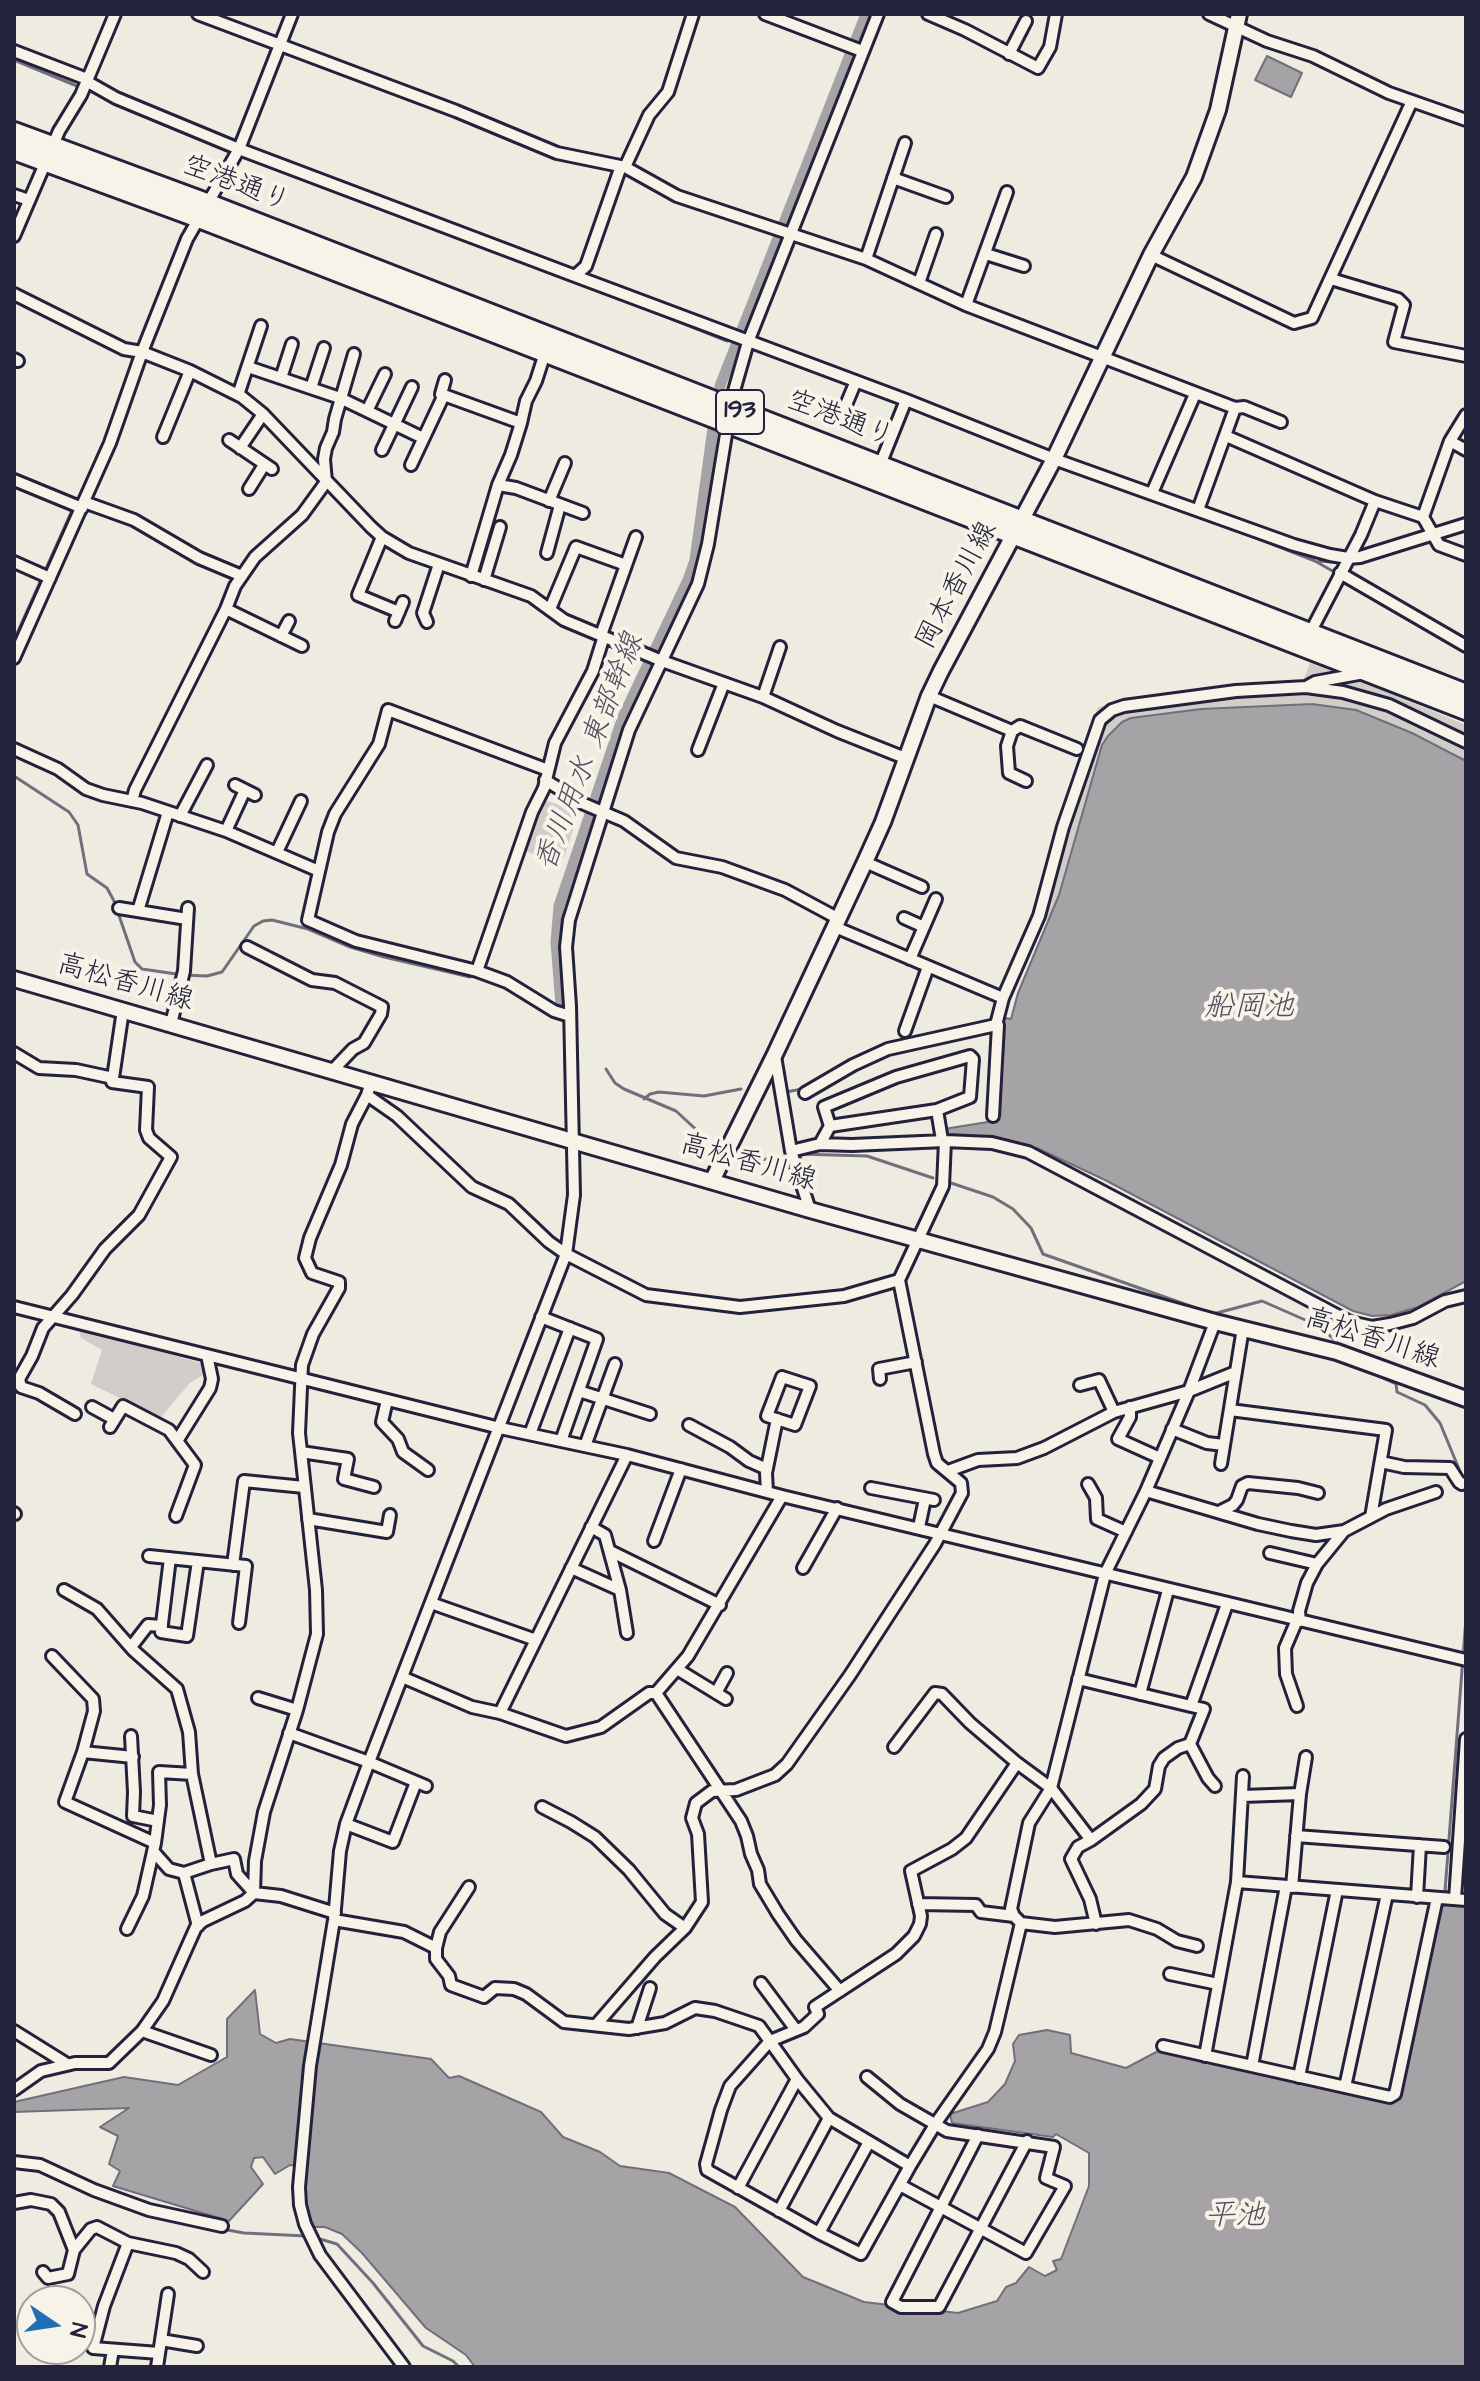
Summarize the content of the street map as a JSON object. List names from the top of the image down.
{
  "streets": {
    "highway": ["空港通り", "193"],
    "main road": ["岡本香川線", "高松香川線"]
  },
  "crossings": [
    ["空港通り", "岡本香川線"],
    ["岡本香川線", "高松香川線"]
  ],
  "water": ["香川用水 東部幹線", "船岡池", "平池"],
  "north": "right"
}
